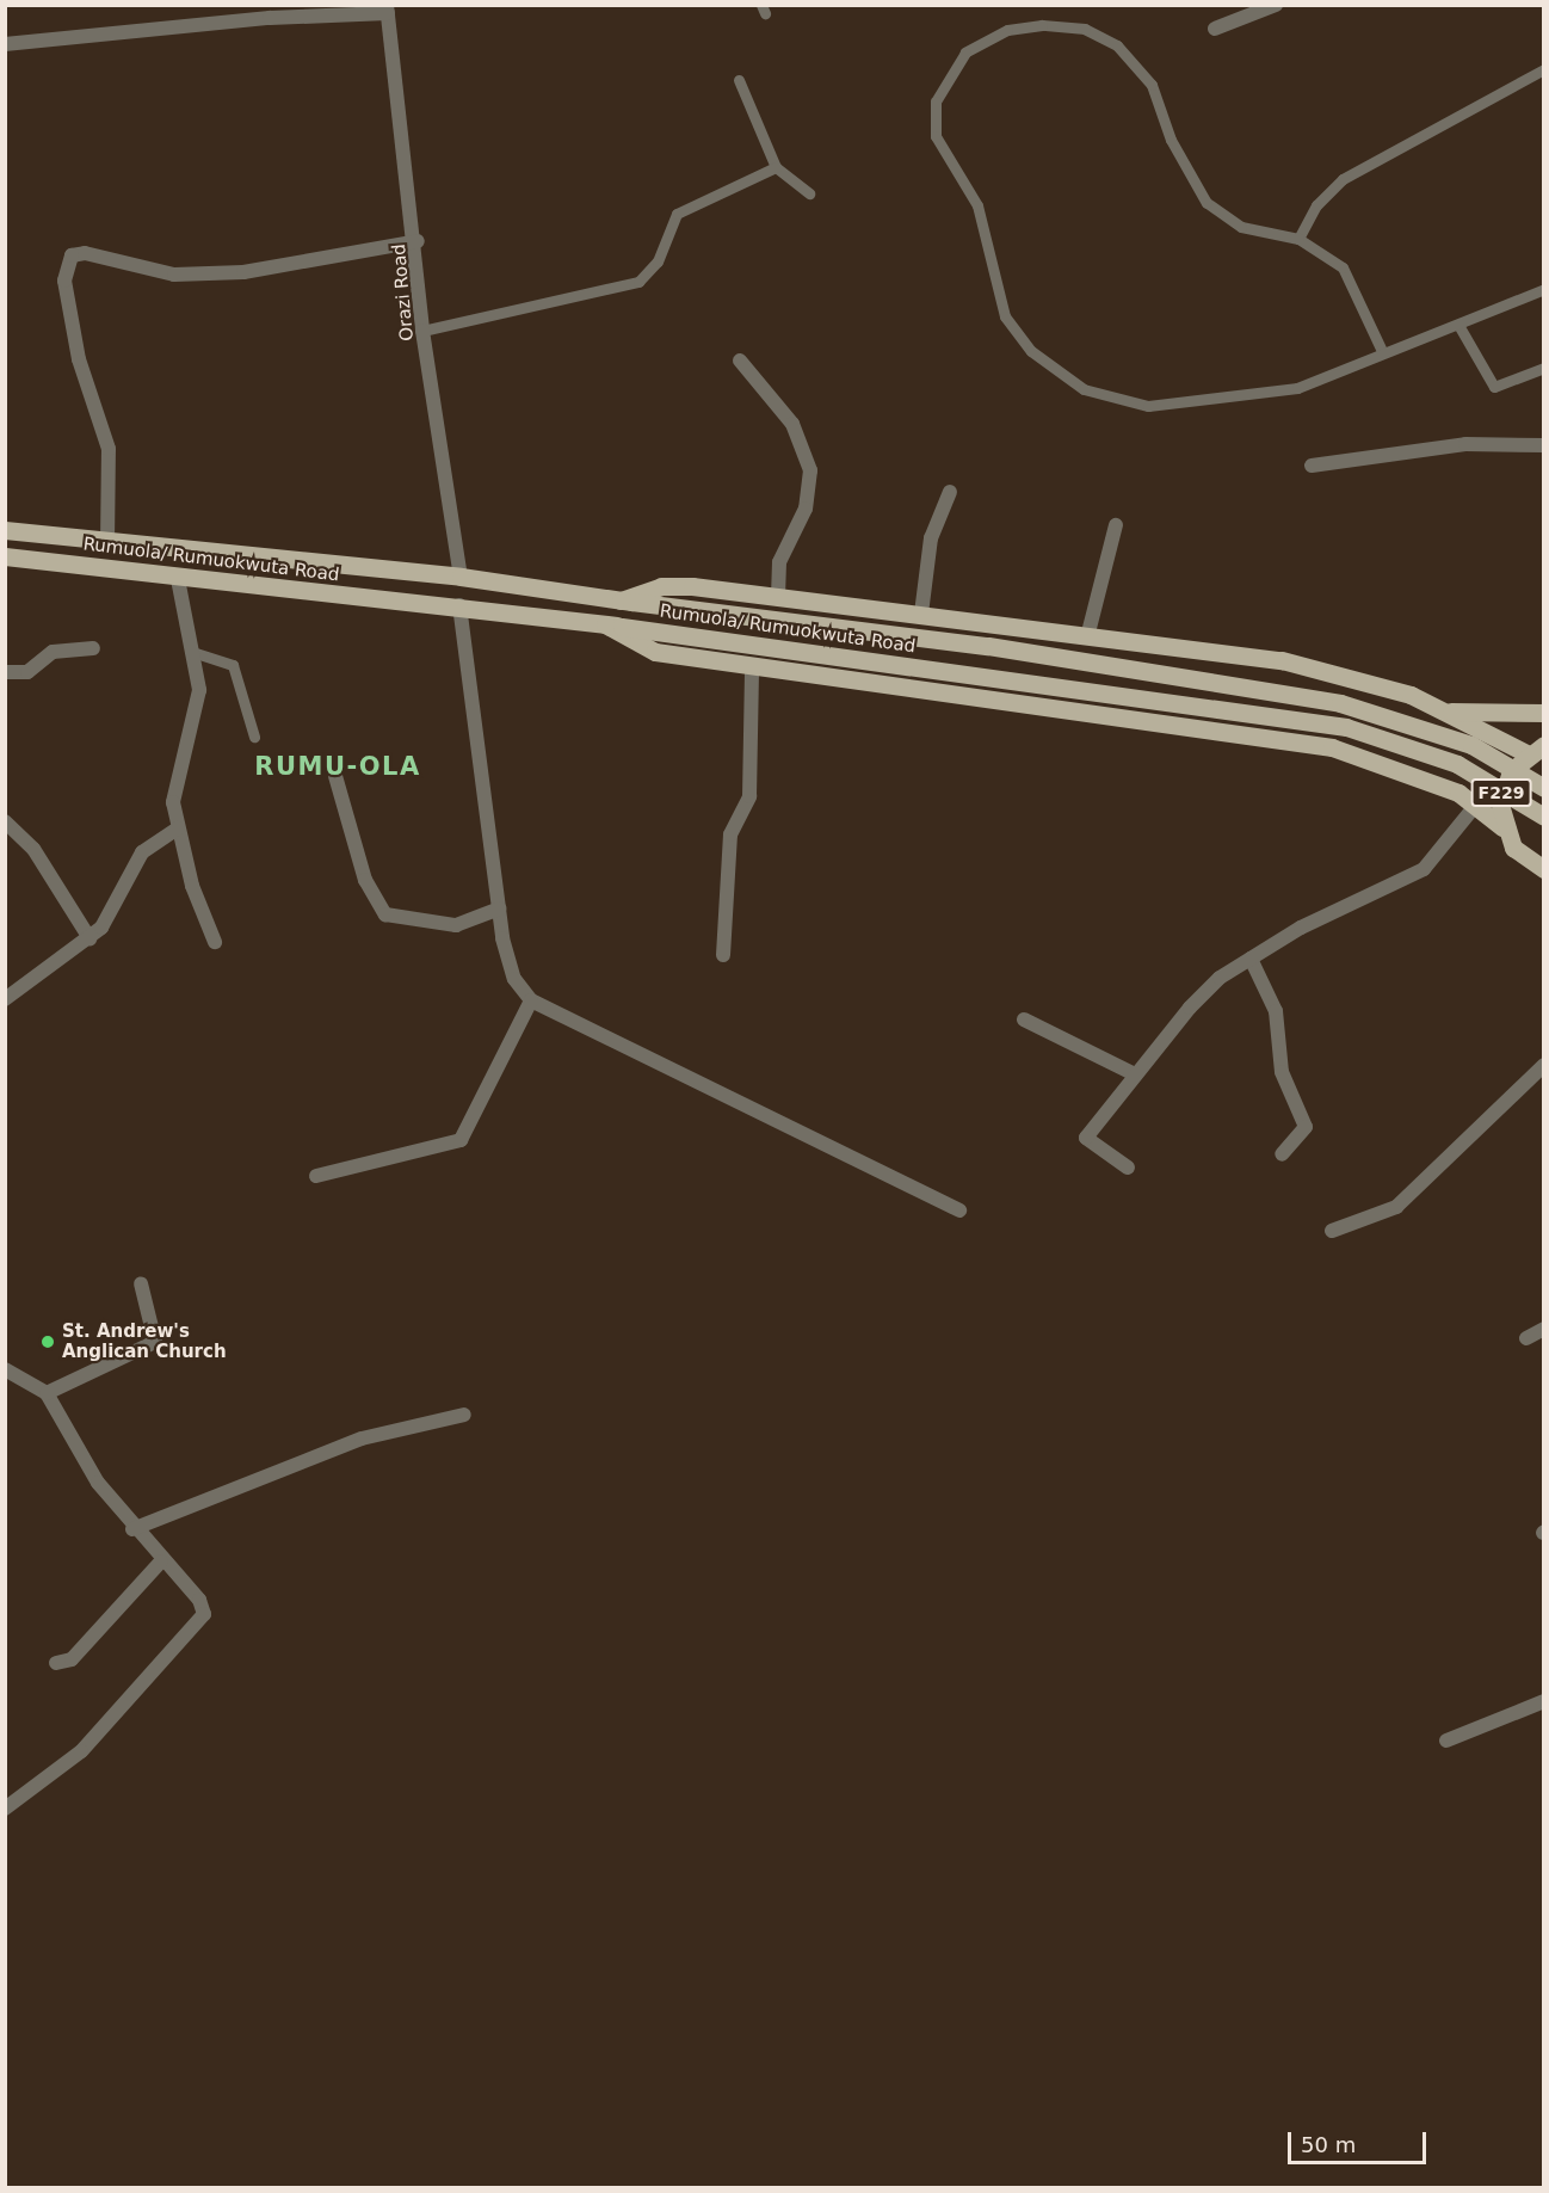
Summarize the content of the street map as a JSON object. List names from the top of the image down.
{
  "streets": {
    "main road": ["Rumuola/ Rumuokwuta Road", "F229"],
    "street": ["Orazi Road"]
  },
  "crossings": [
    ["Orazi Road", "Rumuola/ Rumuokwuta Road"]
  ],
  "districts": ["RUMU-OLA"],
  "places": ["St. Andrew's Anglican Church"],
  "scale_bar": "50 m"
}
